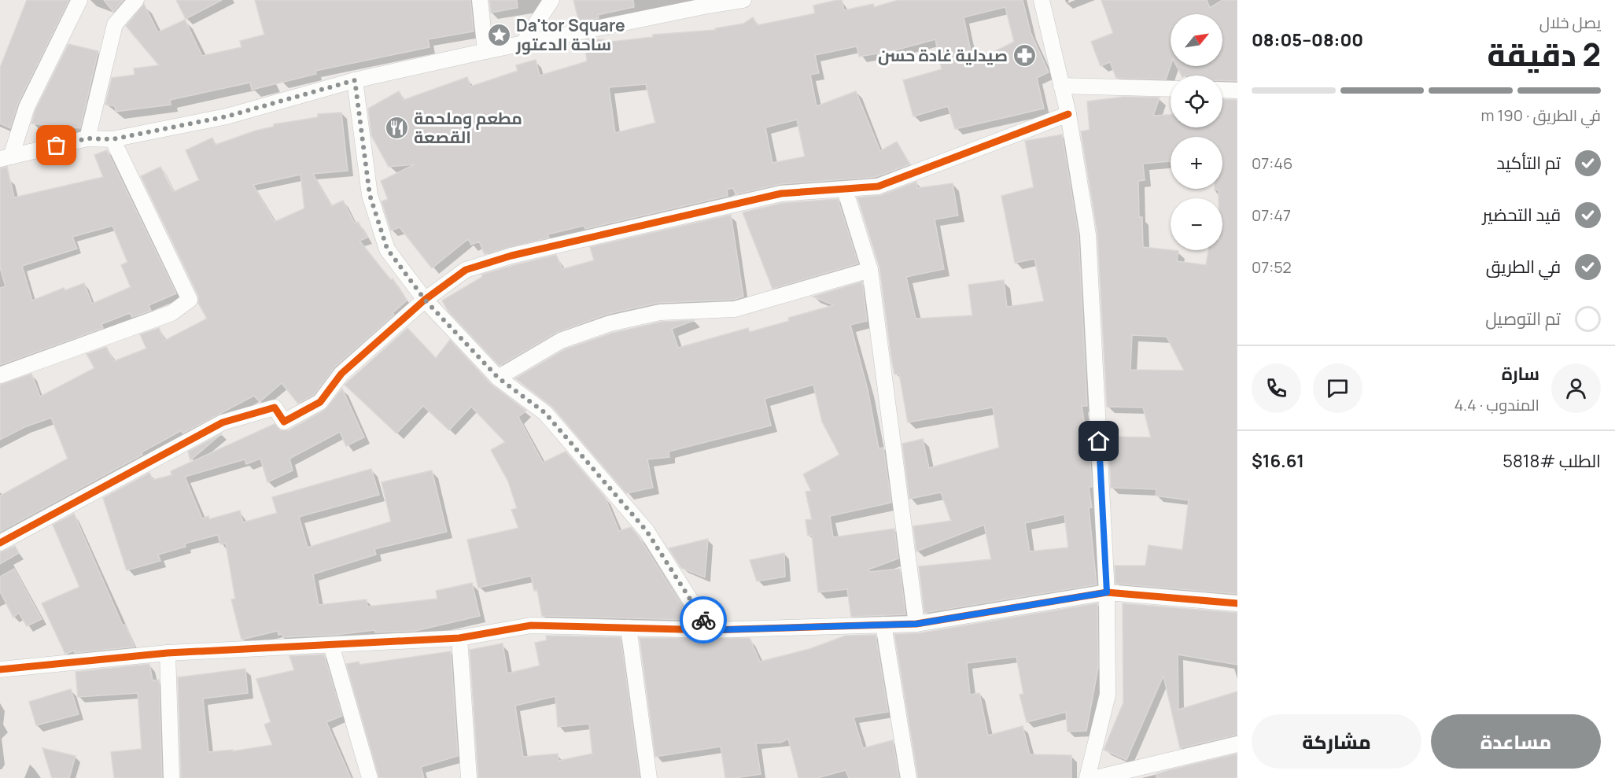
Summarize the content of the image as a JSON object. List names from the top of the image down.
{
  "places": {
    "place": ["Da'tor Square ساحة الدعتور"],
    "pharmacy": ["صيدلية غادة حسن"],
    "restaurant": ["مطعم وملحمة القصعة"]
  },
  "north": "top right",
  "page": {
    "heading": ["2 دقيقة", "يصل خلال", "08:00–08:05"],
    "panel": [
      "سارة",
      "المندوب · 4.4",
      "الطلب #5818",
      "$16.61"
    ],
    "map_buttons": ["+", "−"],
    "bar": "في الطريق · 190 m",
    "list": [
      ["تم التأكيد", "07:46"],
      ["قيد التحضير", "07:47"],
      ["في الطريق", "07:52"],
      "تم التوصيل"
    ],
    "buttons": ["مساعدة", "مشاركة"]
  }
}
